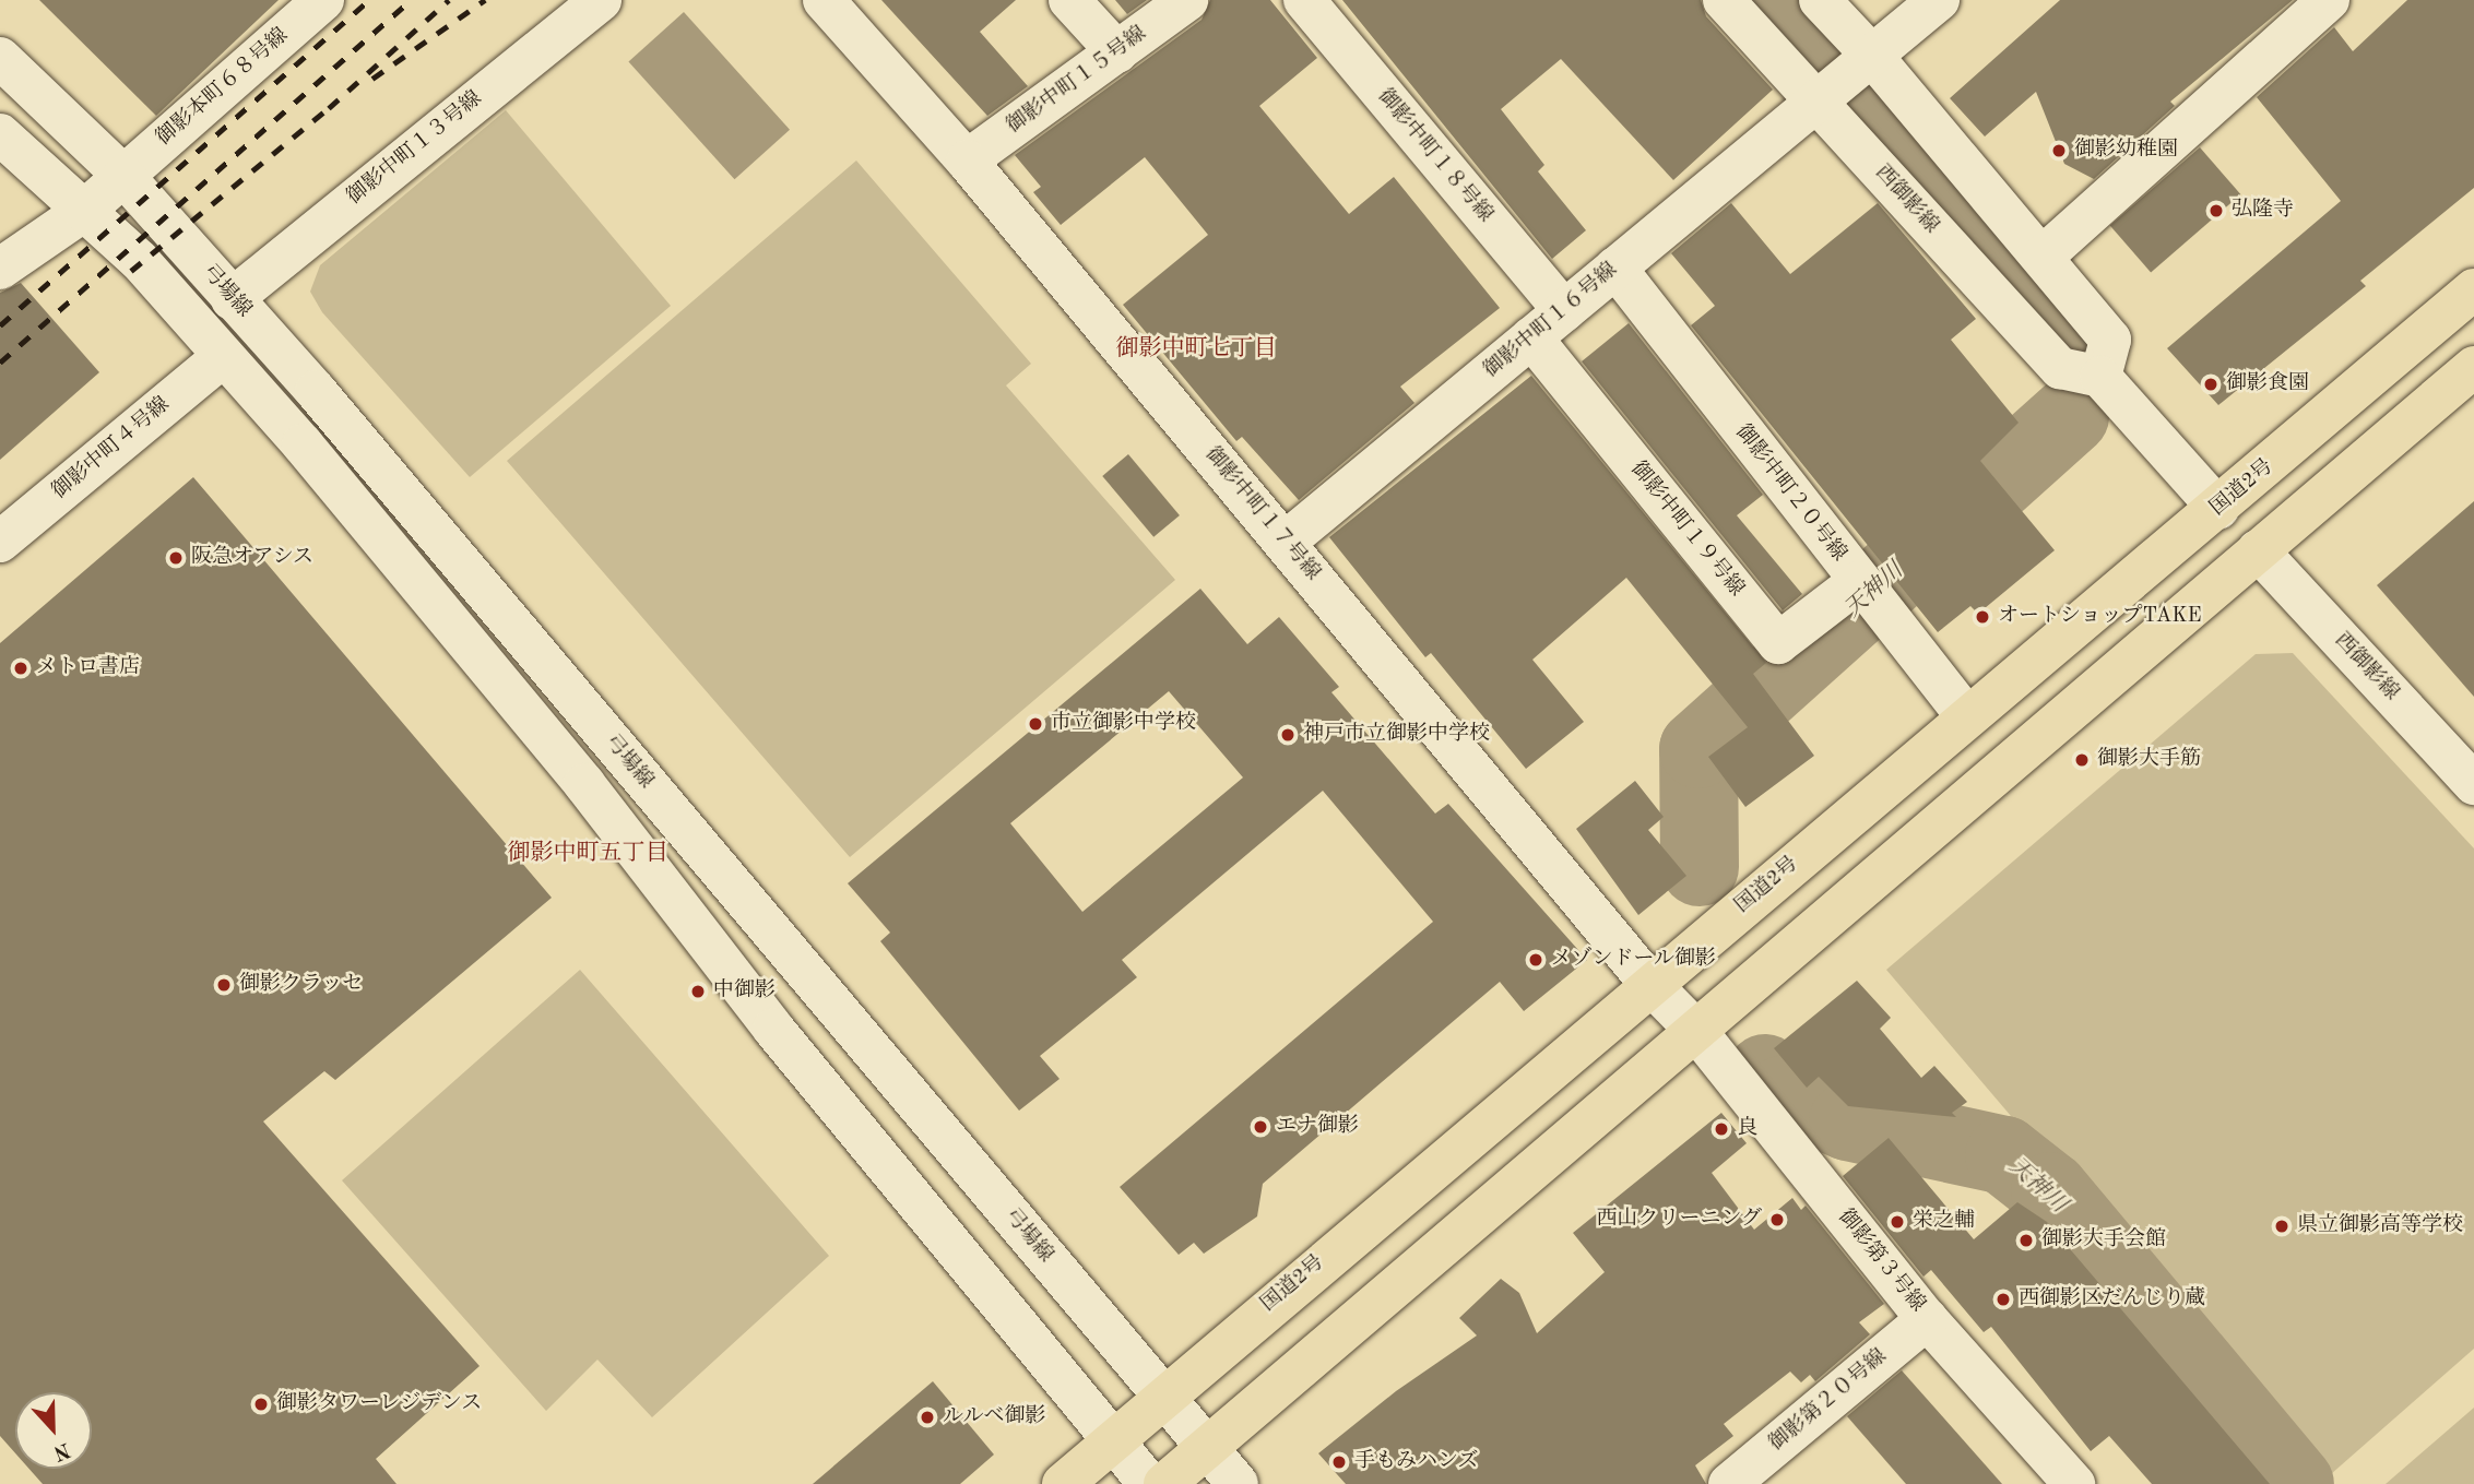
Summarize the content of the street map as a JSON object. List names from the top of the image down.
{
  "streets": {
    "highway": ["国道2号"],
    "street": [
      "御影中町１５号線",
      "御影本町６８号線",
      "御影中町１３号線",
      "御影中町１８号線",
      "西御影線",
      "弓場線",
      "御影中町１６号線",
      "御影中町４号線",
      "御影中町２０号線",
      "御影中町１７号線",
      "御影中町１９号線",
      "御影第３号線",
      "御影第２０号線"
    ]
  },
  "crossings": [
    ["御影中町１５号線", "御影中町１７号線"],
    ["御影本町６８号線", "弓場線"],
    ["御影中町１３号線", "弓場線"],
    ["御影中町１８号線", "御影中町１６号線"],
    ["西御影線", "御影中町１６号線"],
    ["弓場線", "御影中町４号線"],
    ["弓場線", "国道2号"],
    ["御影中町１６号線", "御影中町２０号線"],
    ["御影中町１６号線", "御影中町１７号線"],
    ["御影中町１６号線", "御影中町１９号線"],
    ["国道2号", "御影中町２０号線"],
    ["国道2号", "御影中町１７号線"],
    ["御影中町２０号線", "御影中町１９号線"],
    ["御影中町１７号線", "御影第３号線"],
    ["御影第３号線", "御影第２０号線"]
  ],
  "districts": ["御影中町七丁目", "御影中町五丁目"],
  "water": ["天神川"],
  "places": [
    "御影幼稚園",
    "弘隆寺",
    "御影食園",
    "阪急オアシス",
    "オートショップTAKE",
    "メトロ書店",
    "市立御影中学校",
    "神戸市立御影中学校",
    "御影大手筋",
    "メゾンドール御影",
    "御影クラッセ",
    "中御影",
    "エナ御影",
    "良",
    "西山クリーニング",
    "栄之輔",
    "県立御影高等学校",
    "御影大手会館",
    "西御影区だんじり蔵",
    "御影タワーレジデンス",
    "ルルベ御影",
    "手もみハンズ"
  ],
  "north": "bottom"
}
